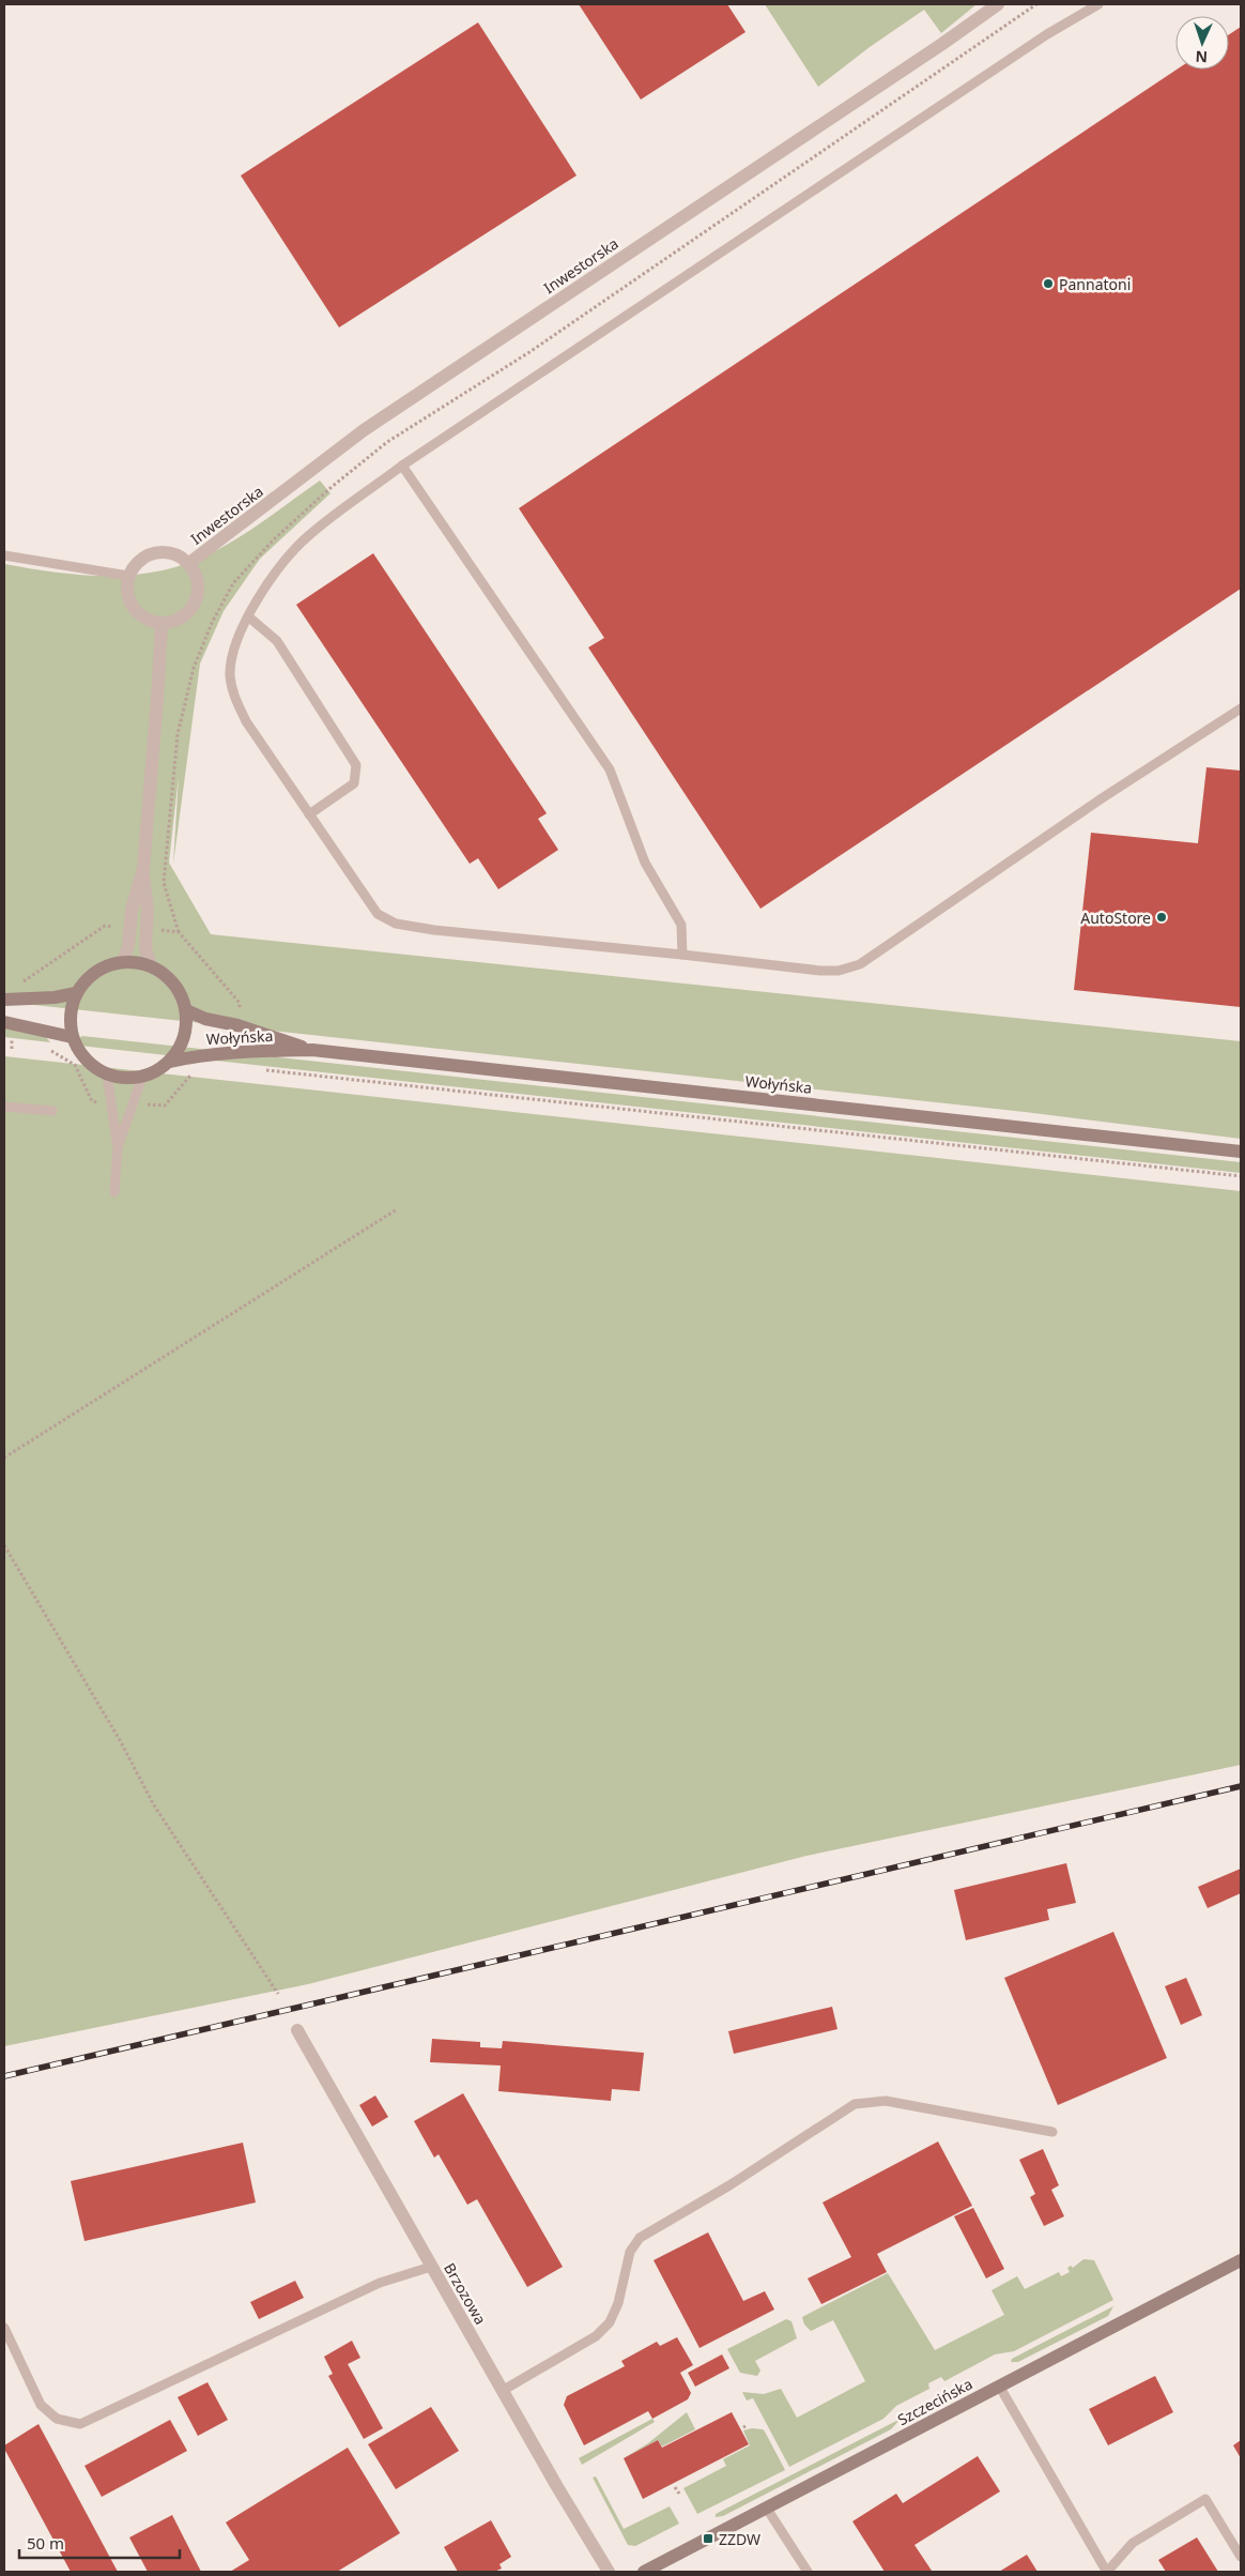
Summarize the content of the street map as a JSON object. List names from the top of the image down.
{
  "streets": {
    "main road": ["Wołyńska", "Szczecińska"],
    "street": ["Inwestorska", "Brzozowa"]
  },
  "places": {
    "other": ["Pannatoni", "AutoStore"],
    "transit": ["ZZDW"]
  },
  "scale_bar": "50 m",
  "north": "bottom"
}
